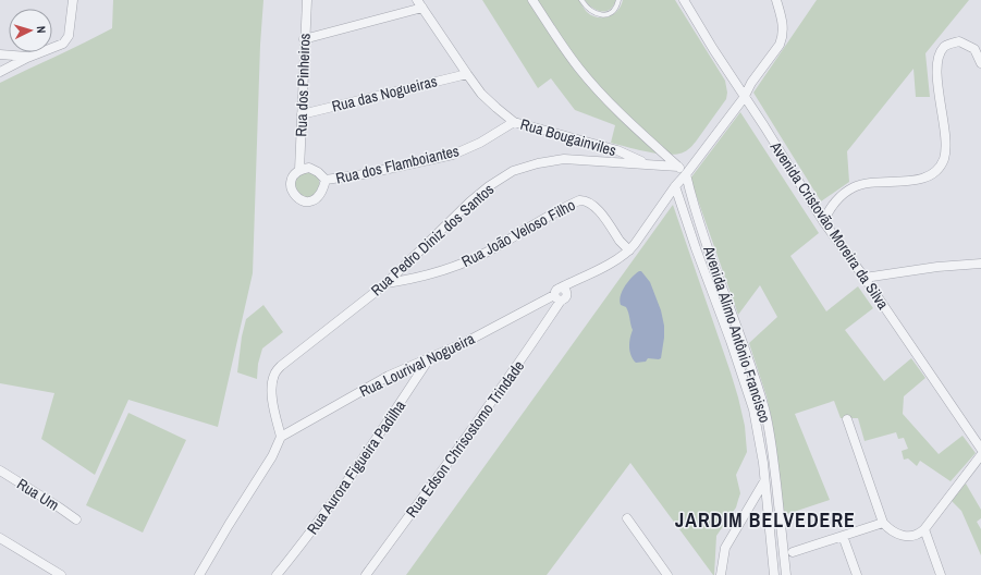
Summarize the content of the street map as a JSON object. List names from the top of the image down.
{
  "streets": {
    "street": [
      "Rua dos Pinheiros",
      "Rua das Nogueiras",
      "Rua Bougainviles",
      "Rua dos Flamboiantes",
      "Avenida Cristovão Moreira da Silva",
      "Rua João Veloso Filho",
      "Rua Pedro Diniz dos Santos",
      "Avenida Álimo Antônio Francisco",
      "Rua Lourival Nogueira",
      "Rua Edson Chrisostomo Trindade",
      "Rua Aurora Figueira Padilha",
      "Rua Um"
    ]
  },
  "crossings": [
    ["Rua dos Pinheiros", "Rua das Nogueiras"],
    ["Rua dos Pinheiros", "Rua dos Flamboiantes"],
    ["Rua das Nogueiras", "Rua Bougainviles"],
    ["Rua Bougainviles", "Rua dos Flamboiantes"],
    ["Rua Bougainviles", "Rua Pedro Diniz dos Santos"],
    ["Rua João Veloso Filho", "Rua Pedro Diniz dos Santos"],
    ["Rua Pedro Diniz dos Santos", "Rua Lourival Nogueira"],
    ["Rua Lourival Nogueira", "Rua Edson Chrisostomo Trindade"],
    ["Rua Lourival Nogueira", "Rua Aurora Figueira Padilha"]
  ],
  "districts": ["JARDIM BELVEDERE"],
  "north": "right"
}
